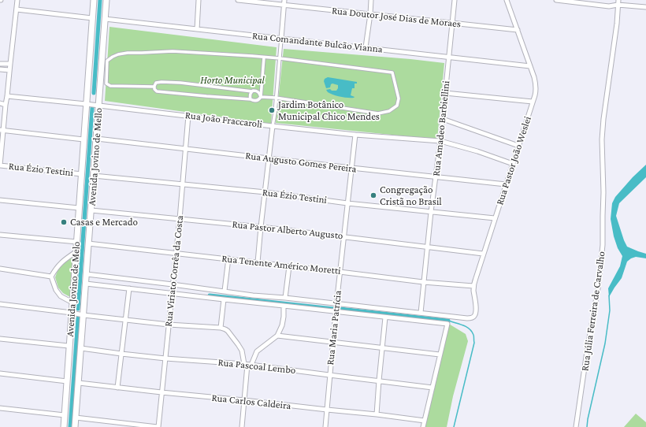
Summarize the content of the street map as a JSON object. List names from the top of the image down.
{
  "streets": {
    "main road": ["Avenida Jovino de Mello", "Avenida Jovino de Melo"],
    "street": [
      "Rua Doutor José Dias de Moraes",
      "Rua Comandante Bulcão Vianna",
      "Rua João Fraccaroli",
      "Rua Amadeo Barbiellini",
      "Rua Pastor João Weslei",
      "Rua Augusto Gomes Pereira",
      "Rua Ézio Testini",
      "Rua Pastor Alberto Augusto",
      "Rua Tenente Américo Moretti",
      "Rua Viriato Corrêa da Costa",
      "Rua Júlia Ferreira de Carvalho",
      "Rua Maria Patrícia",
      "Rua Pascoal Lembo",
      "Rua Carlos Caldeira"
    ]
  },
  "crossings": [
    ["Rua Doutor José Dias de Moraes", "Rua Amadeo Barbiellini"],
    ["Rua Doutor José Dias de Moraes", "Rua Pastor João Weslei"],
    ["Rua Comandante Bulcão Vianna", "Rua Amadeo Barbiellini"],
    ["Rua Comandante Bulcão Vianna", "Avenida Jovino de Mello"],
    ["Rua Comandante Bulcão Vianna", "Rua Pastor João Weslei"],
    ["Rua João Fraccaroli", "Rua Amadeo Barbiellini"],
    ["Rua João Fraccaroli", "Avenida Jovino de Mello"],
    ["Rua João Fraccaroli", "Rua Pastor João Weslei"],
    ["Rua João Fraccaroli", "Rua Viriato Corrêa da Costa"],
    ["Rua João Fraccaroli", "Avenida Jovino de Melo"],
    ["Rua João Fraccaroli", "Rua Maria Patrícia"],
    ["Rua Amadeo Barbiellini", "Rua Pastor João Weslei"],
    ["Rua Amadeo Barbiellini", "Rua Augusto Gomes Pereira"],
    ["Rua Amadeo Barbiellini", "Rua Ézio Testini"],
    ["Rua Amadeo Barbiellini", "Rua Pastor Alberto Augusto"],
    ["Rua Amadeo Barbiellini", "Rua Tenente Américo Moretti"],
    ["Avenida Jovino de Mello", "Rua Augusto Gomes Pereira"],
    ["Avenida Jovino de Mello", "Rua Ézio Testini"],
    ["Avenida Jovino de Mello", "Rua Pastor Alberto Augusto"],
    ["Avenida Jovino de Mello", "Rua Tenente Américo Moretti"],
    ["Avenida Jovino de Mello", "Rua Pascoal Lembo"],
    ["Avenida Jovino de Mello", "Rua Carlos Caldeira"],
    ["Rua Pastor João Weslei", "Rua Augusto Gomes Pereira"],
    ["Rua Pastor João Weslei", "Rua Ézio Testini"],
    ["Rua Pastor João Weslei", "Rua Pastor Alberto Augusto"],
    ["Rua Pastor João Weslei", "Rua Tenente Américo Moretti"],
    ["Rua Augusto Gomes Pereira", "Rua Viriato Corrêa da Costa"],
    ["Rua Augusto Gomes Pereira", "Rua Maria Patrícia"],
    ["Rua Ézio Testini", "Rua Viriato Corrêa da Costa"],
    ["Rua Ézio Testini", "Avenida Jovino de Melo"],
    ["Rua Ézio Testini", "Rua Maria Patrícia"],
    ["Rua Pastor Alberto Augusto", "Rua Viriato Corrêa da Costa"],
    ["Rua Pastor Alberto Augusto", "Rua Maria Patrícia"],
    ["Rua Tenente Américo Moretti", "Rua Viriato Corrêa da Costa"],
    ["Rua Tenente Américo Moretti", "Rua Maria Patrícia"],
    ["Rua Viriato Corrêa da Costa", "Rua Pascoal Lembo"],
    ["Rua Viriato Corrêa da Costa", "Rua Carlos Caldeira"],
    ["Rua Maria Patrícia", "Rua Pascoal Lembo"],
    ["Rua Maria Patrícia", "Rua Carlos Caldeira"]
  ],
  "parks": ["Horto Municipal"],
  "places": ["Jardim Botânico Municipal Chico Mendes", "Congregação Cristã no Brasil", "Casas e Mercado"]
}
